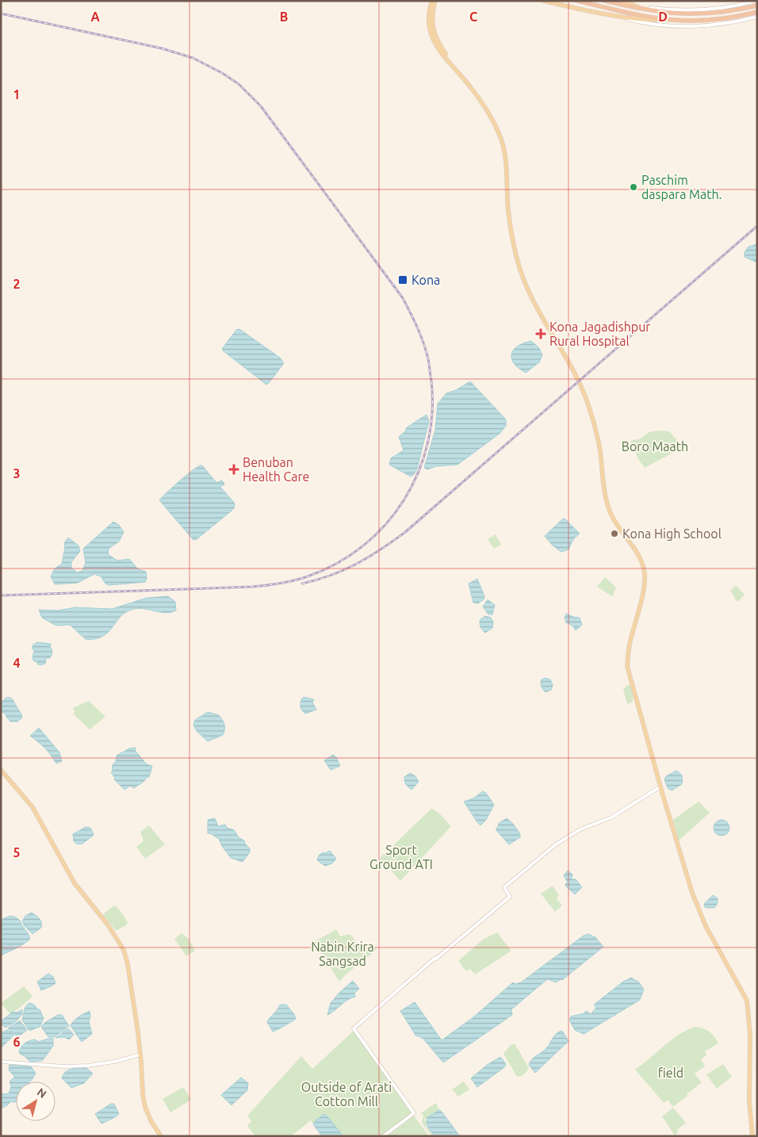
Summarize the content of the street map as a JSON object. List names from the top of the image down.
{
  "parks": [
    "Boro Maath",
    "Sport Ground ATI",
    "Nabin Krira Sangsad",
    "field",
    "Outside of Arati Cotton Mill"
  ],
  "places": {
    "other": ["Paschim daspara Math.", "Kona High School"],
    "transit": ["Kona"],
    "health": ["Kona Jagadishpur Rural Hospital", "Benuban Health Care"]
  },
  "north": "top right",
  "grid": {
    "columns": [
      "A",
      "B",
      "C",
      "D"
    ],
    "rows": [
      "1",
      "2",
      "3",
      "4",
      "5",
      "6"
    ]
  }
}
